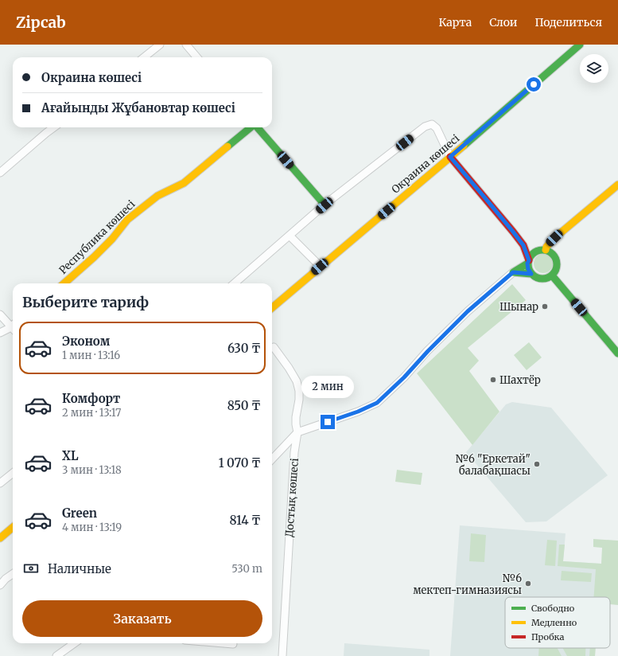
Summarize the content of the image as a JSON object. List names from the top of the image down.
{
  "streets": {
    "street": ["Окраина көшесі", "Республика көшесі", "Достық көшесі"]
  },
  "places": [
    "Шынар",
    "Шахтёр",
    "№6 \"Еркетай\" балабақшасы",
    "№6 мектеп-гимназиясы"
  ],
  "legend": ["Свободно", "Медленно", "Пробка"],
  "page": {
    "header": "Zipcab",
    "nav": ["Карта", "Слои", "Поделиться"],
    "banner": ["Окраина көшесі", "Ағайынды Жұбановтар көшесі"],
    "heading": "Выберите тариф",
    "list": [
      {
        "name": "Эконом",
        "note": "1 мин · 13:16",
        "value": "630 ₸"
      },
      {
        "name": "Комфорт",
        "note": "2 мин · 13:17",
        "value": "850 ₸"
      },
      {
        "name": "XL",
        "note": "3 мин · 13:18",
        "value": "1 070 ₸"
      },
      {
        "name": "Green",
        "note": "4 мин · 13:19",
        "value": "814 ₸"
      }
    ],
    "bubble": "2 мин",
    "pay": ["Наличные", "530 m"],
    "buttons": "Заказать"
  }
}
